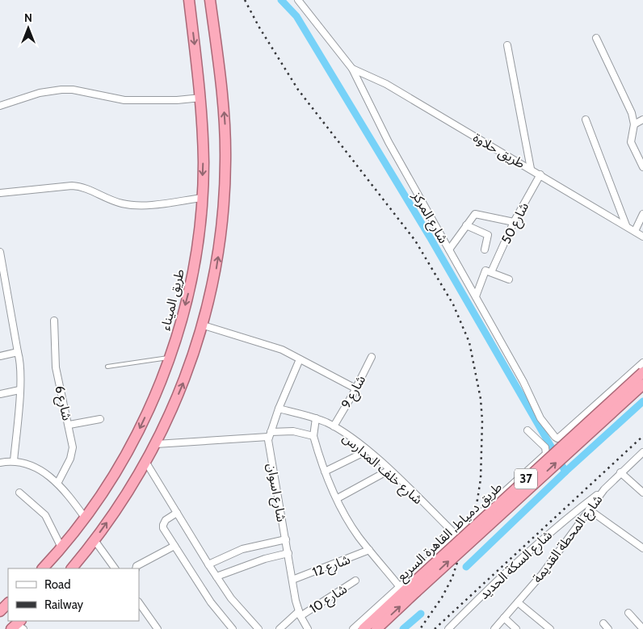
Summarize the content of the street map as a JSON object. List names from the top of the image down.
{
  "streets": {
    "highway": ["طريق الميناء", "37", "طريق دمياط, القاهرة السريع"],
    "street": [
      "طريق حلاوة",
      "شارع المركز",
      "شارع 50",
      "شارع 9",
      "شارع 6",
      "شارع خلف المدارس",
      "شارع اسوان",
      "شارع المحطة القديمة",
      "شارع السكة الحديد",
      "شارع 12",
      "شارع 10"
    ]
  },
  "crossings": [
    ["طريق حلاوة", "شارع المركز"],
    ["طريق حلاوة", "شارع 50"],
    ["شارع المركز", "شارع 50"],
    ["شارع 9", "شارع خلف المدارس"],
    ["شارع خلف المدارس", "شارع اسوان"],
    ["شارع اسوان", "شارع 12"],
    ["شارع اسوان", "شارع 10"],
    ["شارع المحطة القديمة", "شارع السكة الحديد"]
  ],
  "legend": ["Road", "Railway"],
  "north": "top"
}
